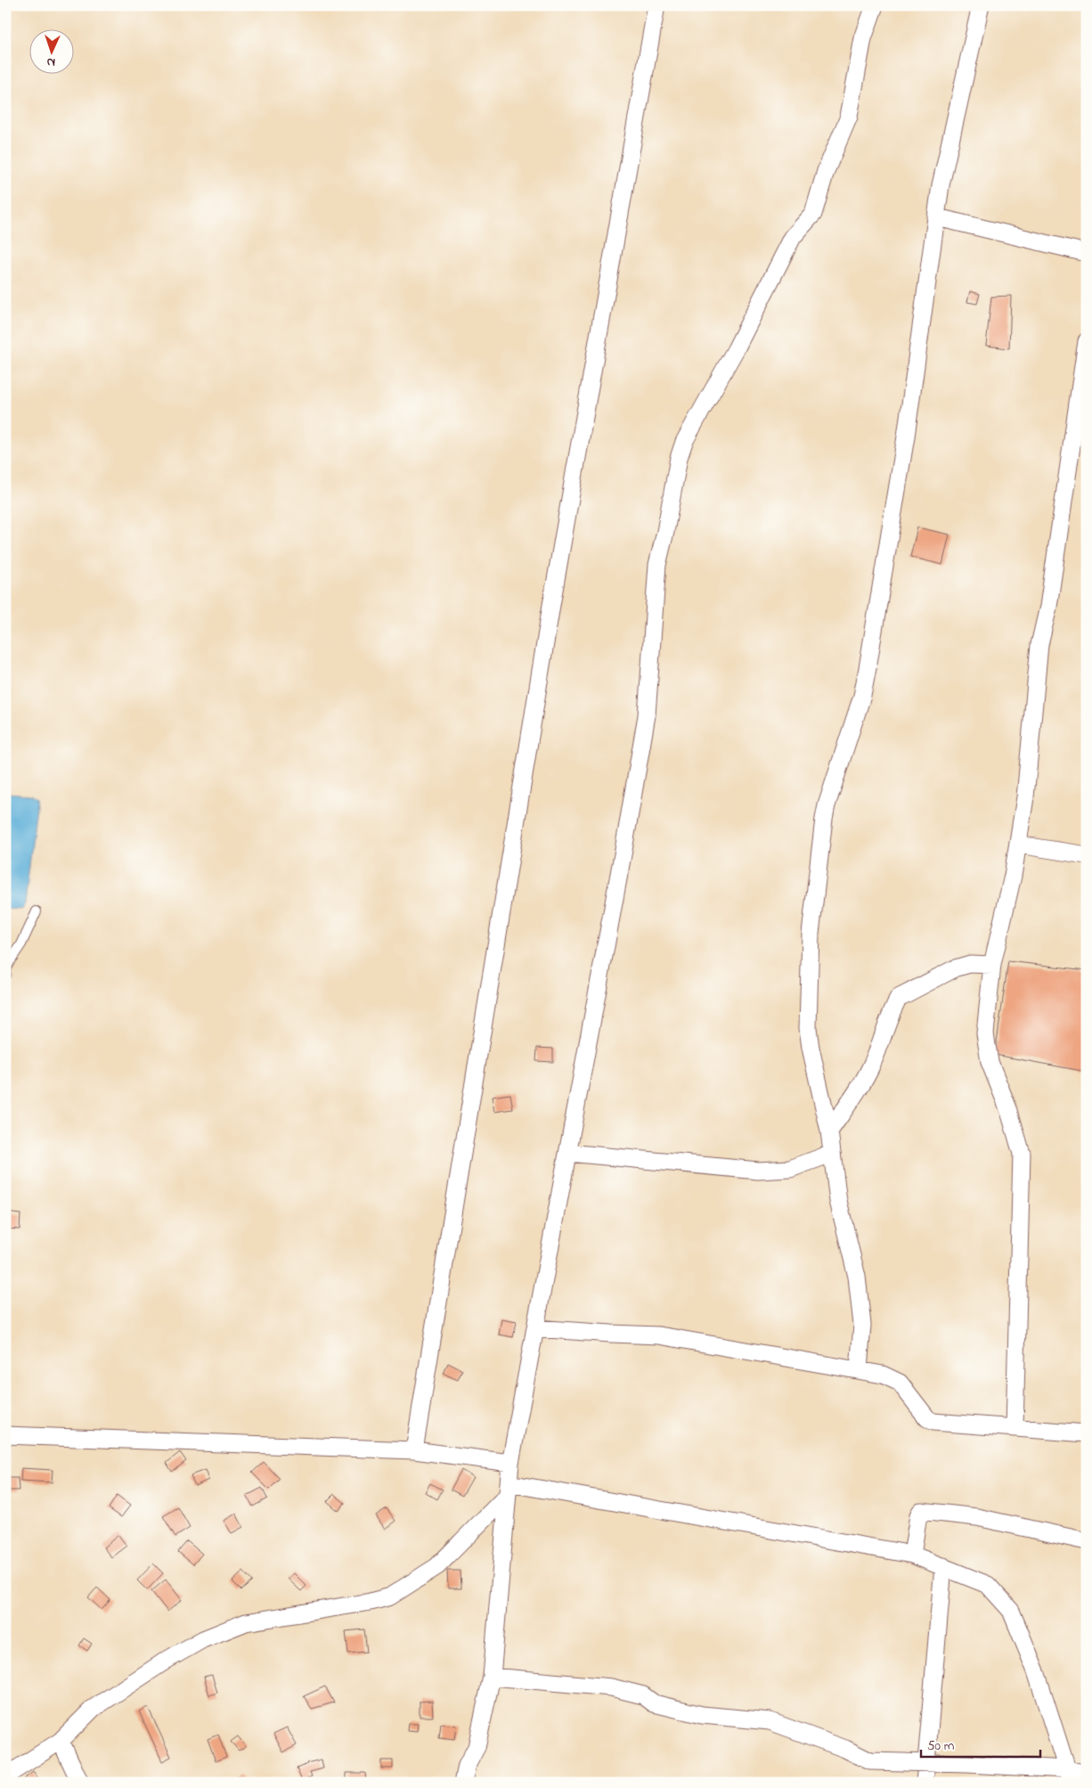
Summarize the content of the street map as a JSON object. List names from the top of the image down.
{
  "scale_bar": "50 m",
  "north": "bottom"
}
